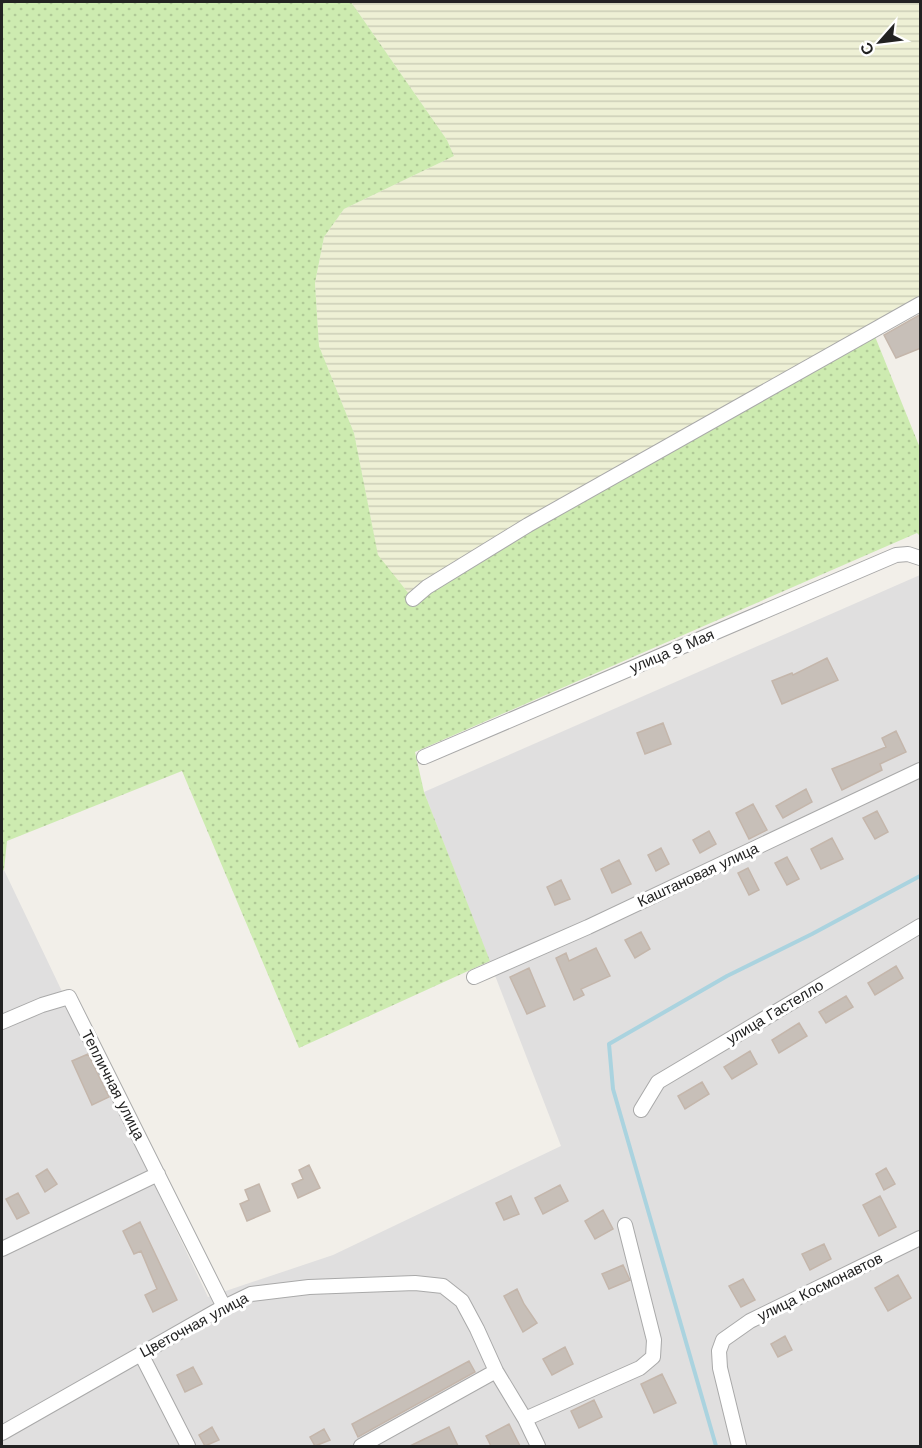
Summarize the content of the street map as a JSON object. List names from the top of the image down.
{
  "streets": {
    "street": [
      "улица 9 Мая",
      "Каштановая улица",
      "улица Гастелло",
      "Тепличная улица",
      "улица Космонавтов",
      "Цветочная улица"
    ]
  },
  "crossings": [
    ["Тепличная улица", "Цветочная улица"]
  ],
  "north": "bottom left"
}
